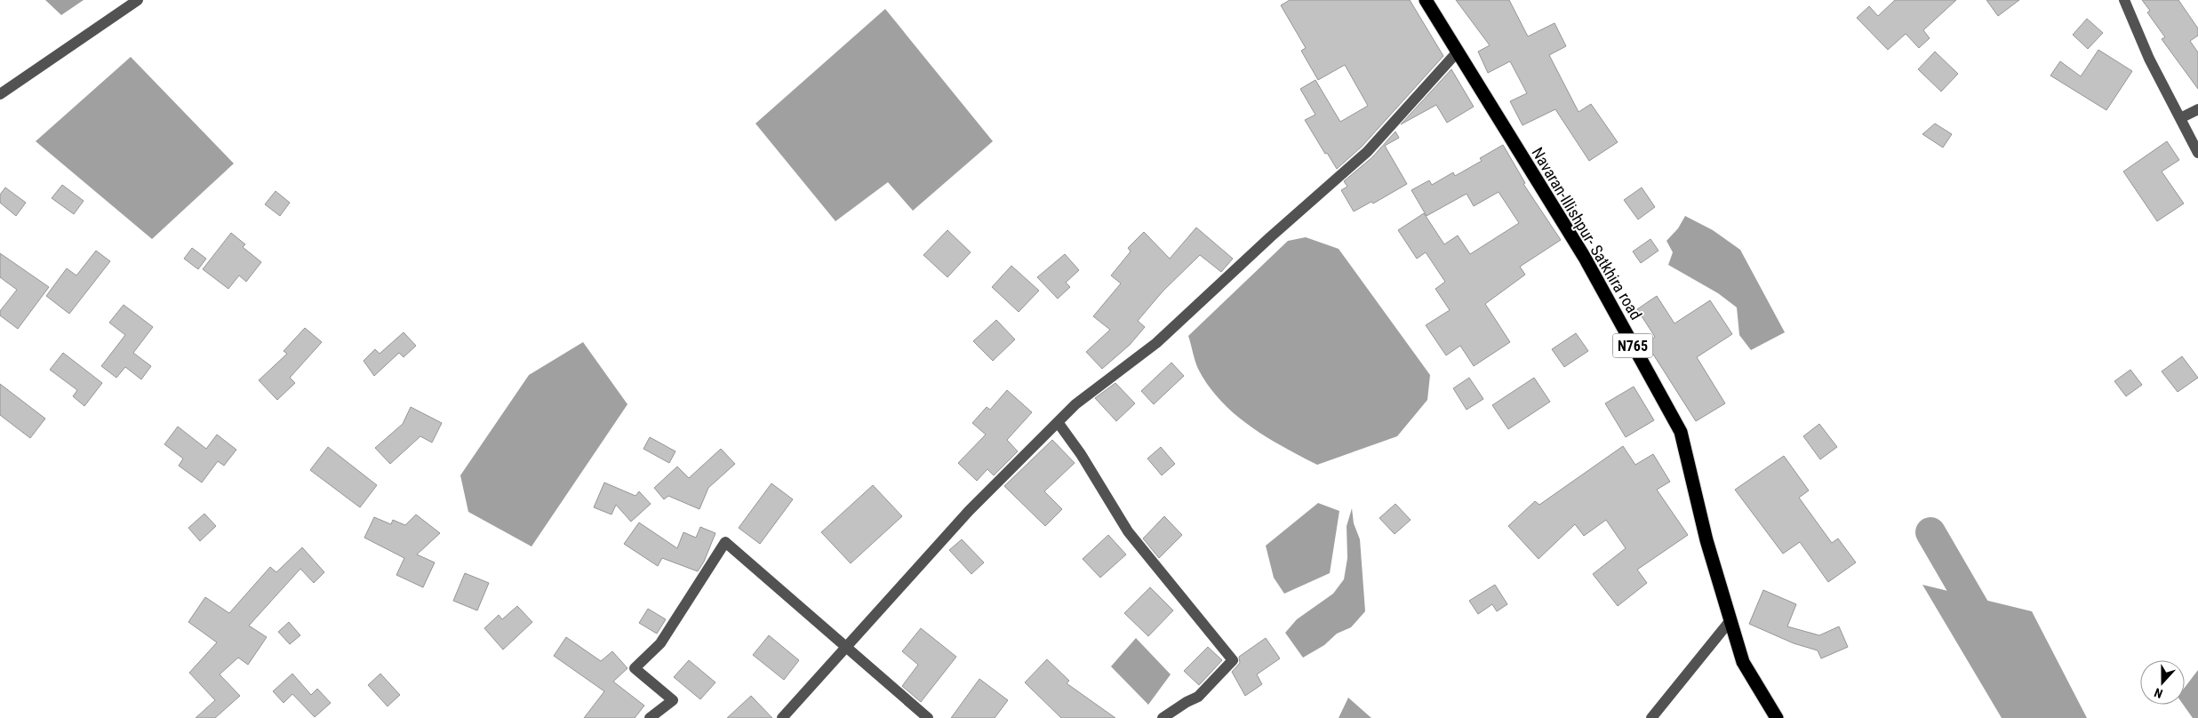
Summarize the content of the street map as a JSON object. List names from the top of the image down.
{
  "streets": {
    "highway": ["Navaran-Illishpur- Satkhira road", "N765"]
  },
  "north": "bottom"
}
